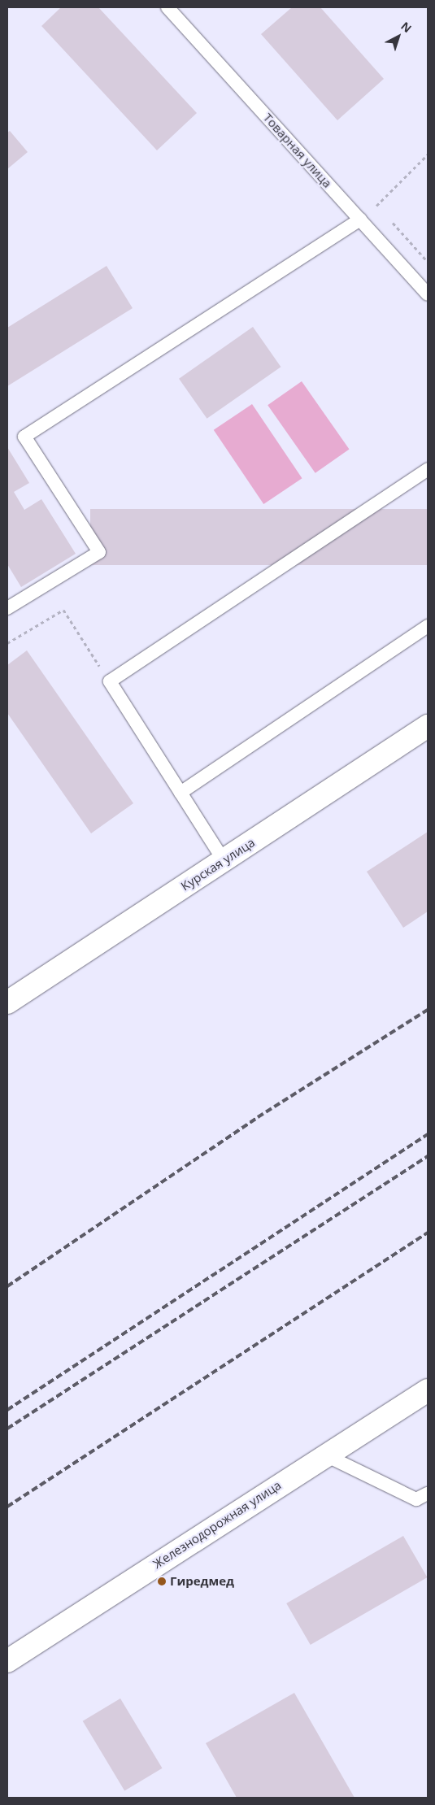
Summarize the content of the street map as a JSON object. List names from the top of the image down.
{
  "streets": {
    "street": ["Курская улица", "Железнодорожная улица"],
    "lane": ["Товарная улица"]
  },
  "places": ["Гиредмед"],
  "north": "top right"
}
